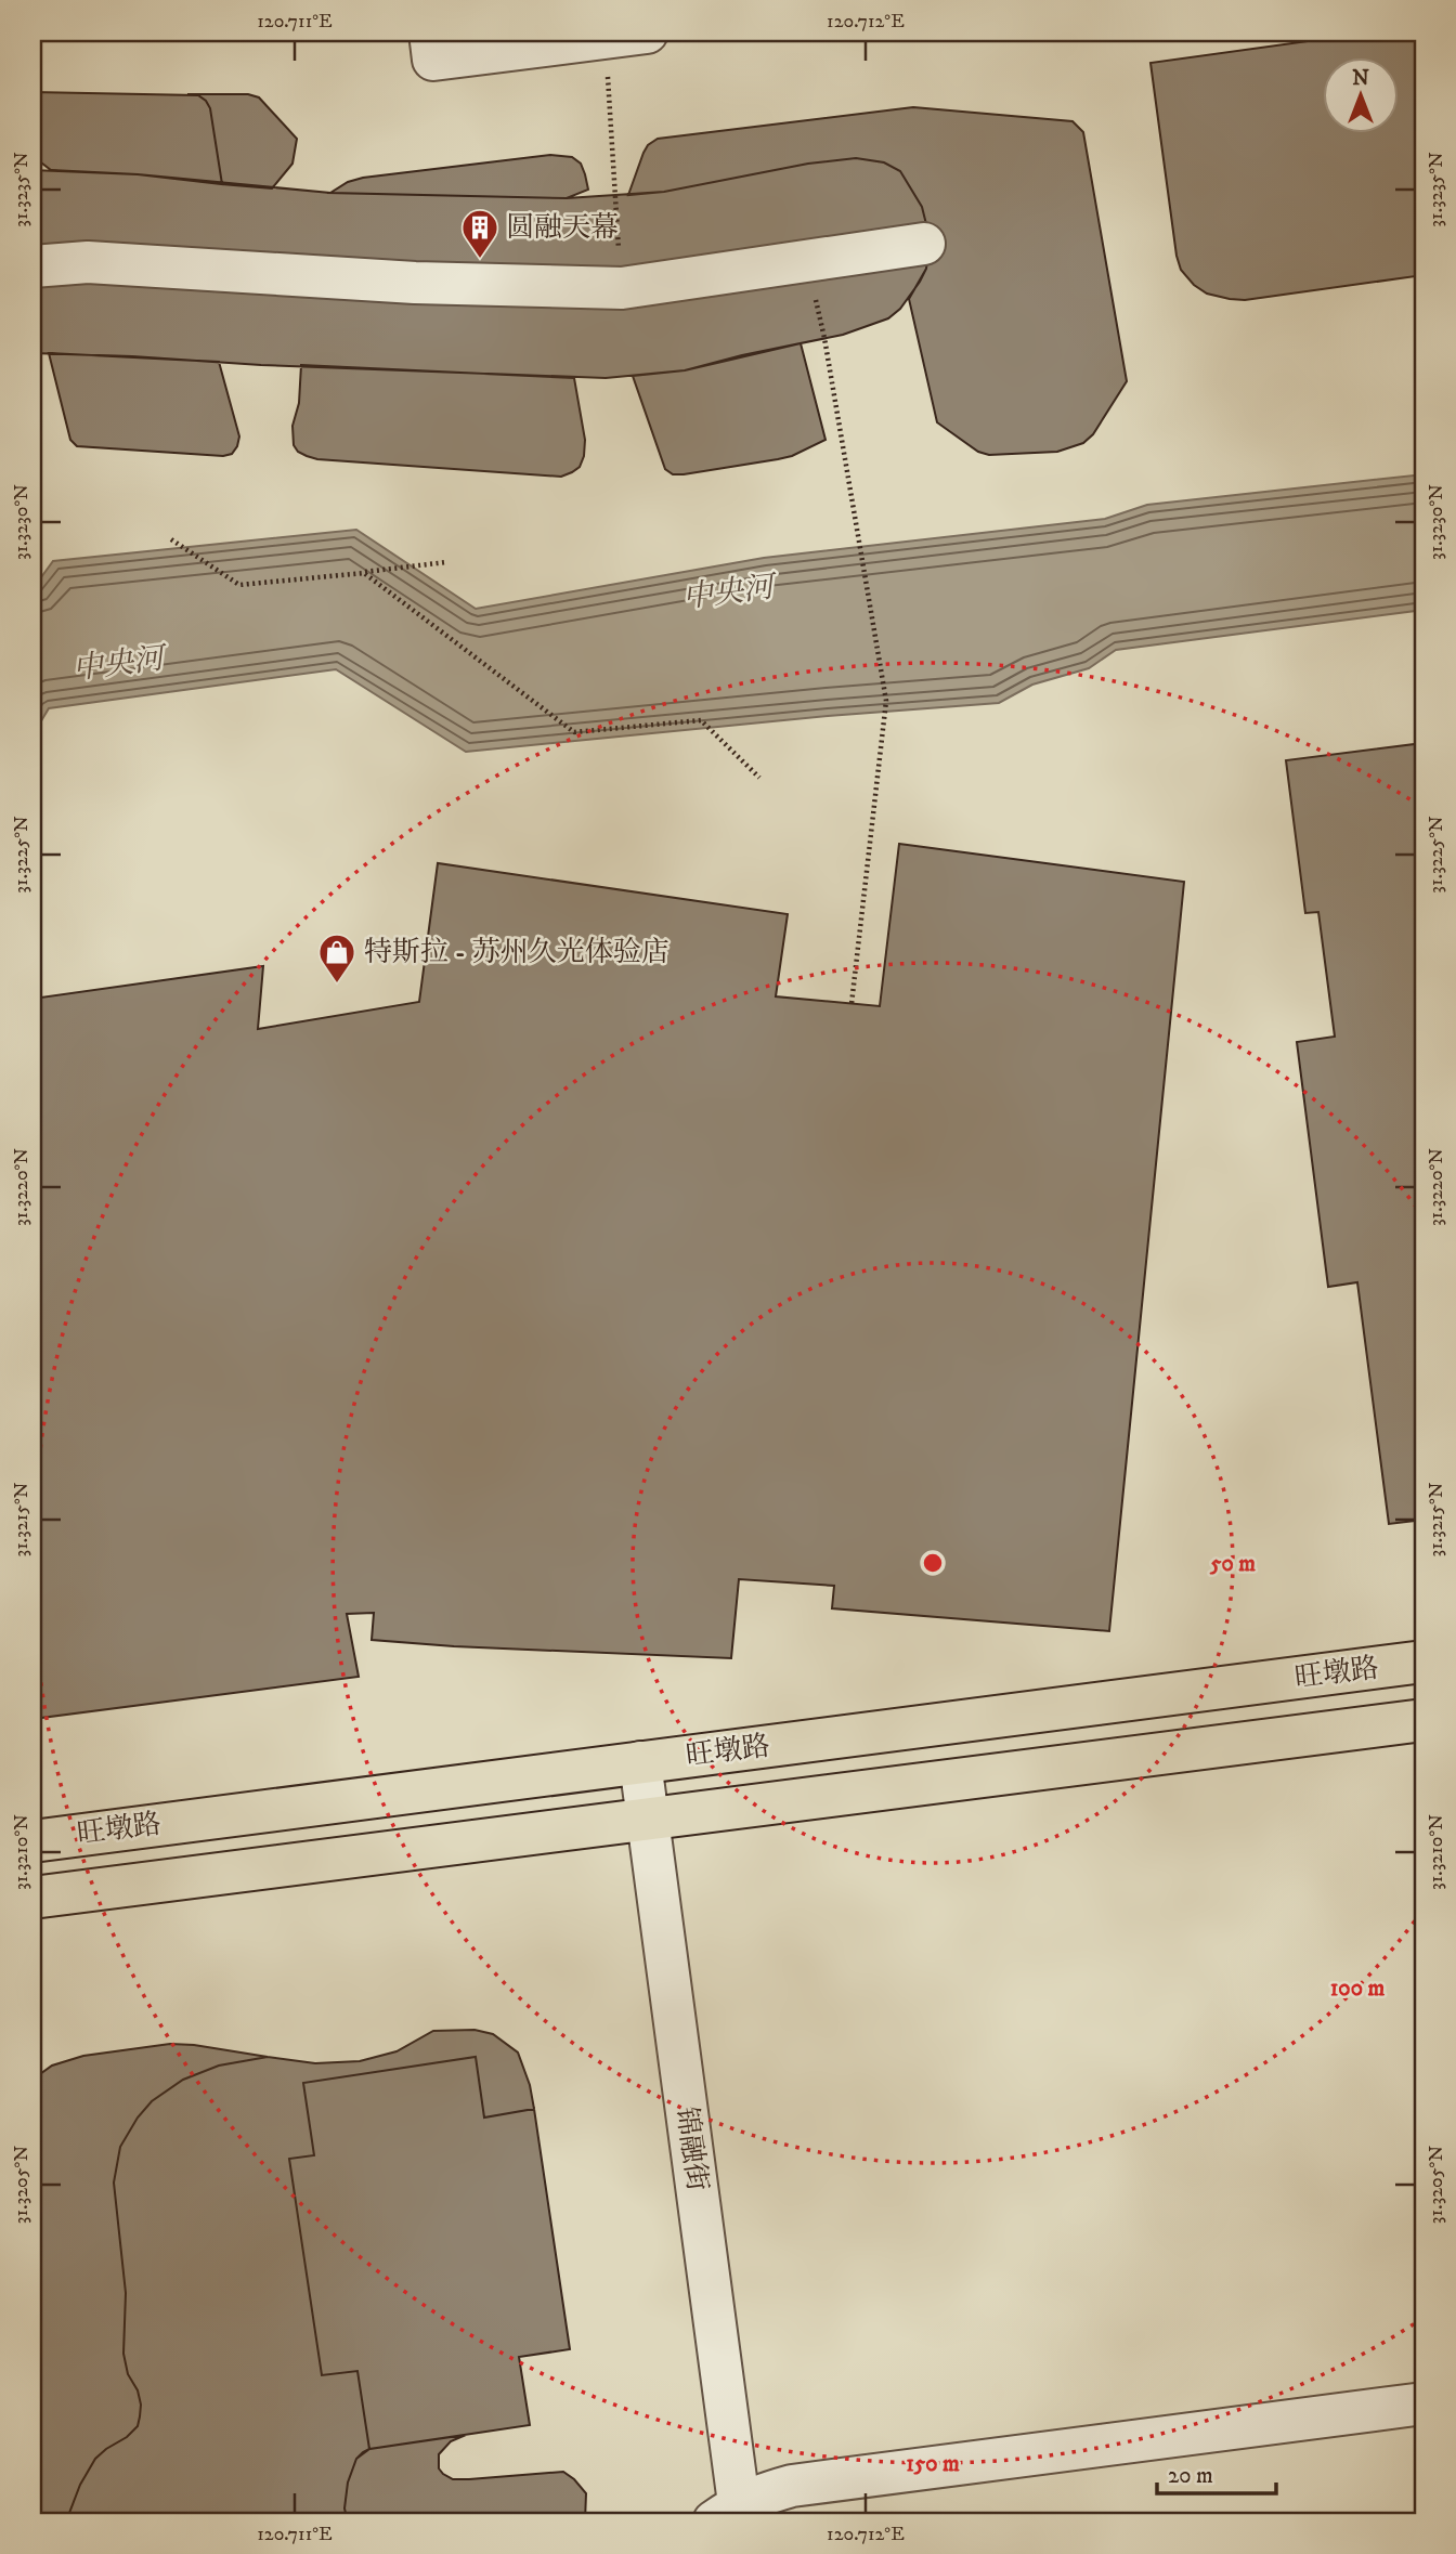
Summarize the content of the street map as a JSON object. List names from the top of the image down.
{
  "streets": {
    "main road": ["旺墩路"],
    "street": ["锦融街"]
  },
  "crossings": [
    ["旺墩路", "锦融街"]
  ],
  "water": ["中央河"],
  "places": {
    "building": ["圆融天幕"],
    "shop": ["特斯拉 - 苏州久光体验店"]
  },
  "scale_bar": "20 m",
  "north": "top",
  "coordinates": [
    "120.711°E",
    "120.712°E",
    "31.3235°N",
    "31.3230°N",
    "31.3225°N",
    "31.3220°N",
    "31.3215°N",
    "31.3210°N",
    "31.3205°N"
  ],
  "rings": ["50 m", "100 m", "150 m"]
}
